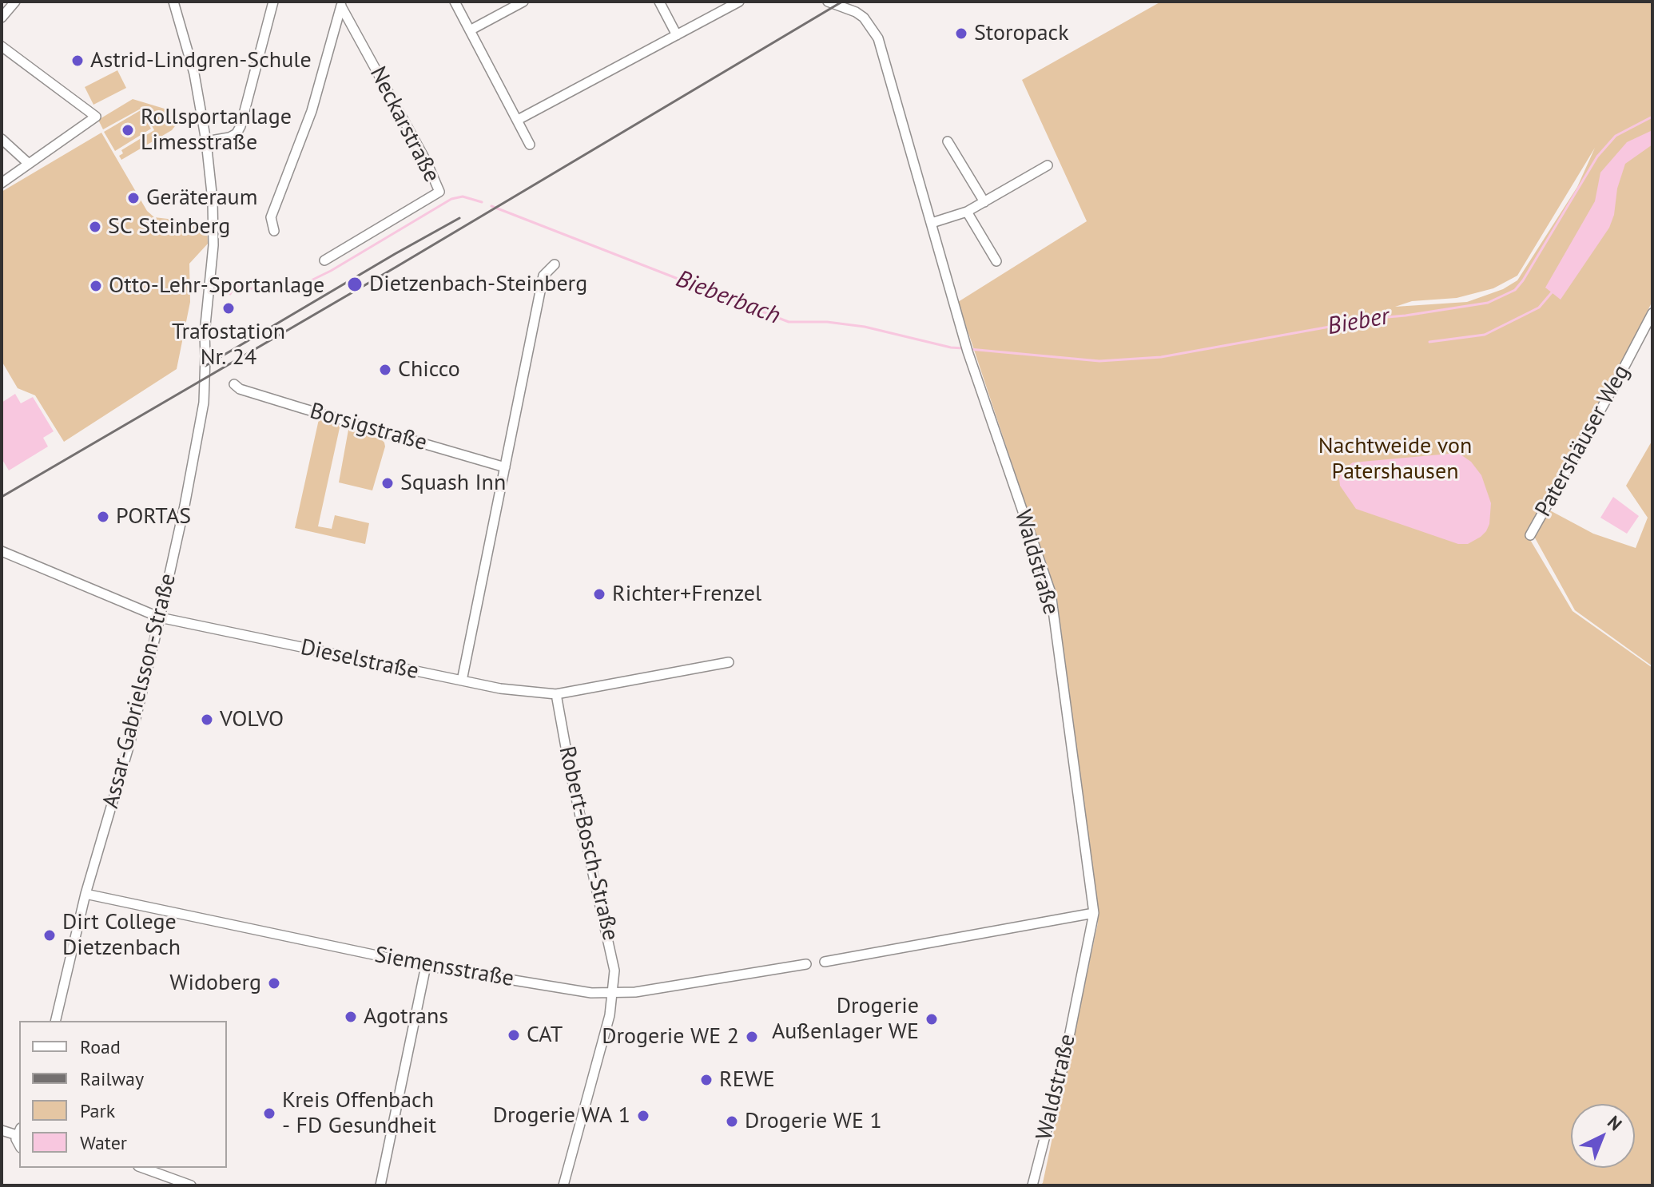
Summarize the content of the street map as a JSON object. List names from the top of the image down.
{
  "streets": {
    "street": [
      "Neckarstraße",
      "Borsigstraße",
      "Patershäuser Weg",
      "Waldstraße",
      "Dieselstraße",
      "Assar-Gabrielsson-Straße",
      "Robert-Bosch-Straße",
      "Siemensstraße"
    ]
  },
  "crossings": [
    ["Dieselstraße", "Assar-Gabrielsson-Straße"],
    ["Dieselstraße", "Robert-Bosch-Straße"],
    ["Assar-Gabrielsson-Straße", "Siemensstraße"],
    ["Robert-Bosch-Straße", "Siemensstraße"]
  ],
  "water": ["Bieberbach", "Bieber"],
  "parks": ["Nachtweide von Patershausen"],
  "places": [
    "Storopack",
    "Astrid-Lindgren-Schule",
    "Rollsportanlage Limesstraße",
    "Geräteraum",
    "SC Steinberg",
    "Dietzenbach-Steinberg",
    "Otto-Lehr-Sportanlage",
    "Trafostation Nr. 24",
    "Chicco",
    "Squash Inn",
    "PORTAS",
    "Richter+Frenzel",
    "VOLVO",
    "Dirt College Dietzenbach",
    "Widoberg",
    "Agotrans",
    "Drogerie Außenlager WE",
    "CAT",
    "Drogerie WE 2",
    "REWE",
    "Kreis Offenbach - FD Gesundheit",
    "Drogerie WA 1",
    "Drogerie WE 1"
  ],
  "legend": [
    "Road",
    "Railway",
    "Park",
    "Water"
  ],
  "north": "top right"
}
